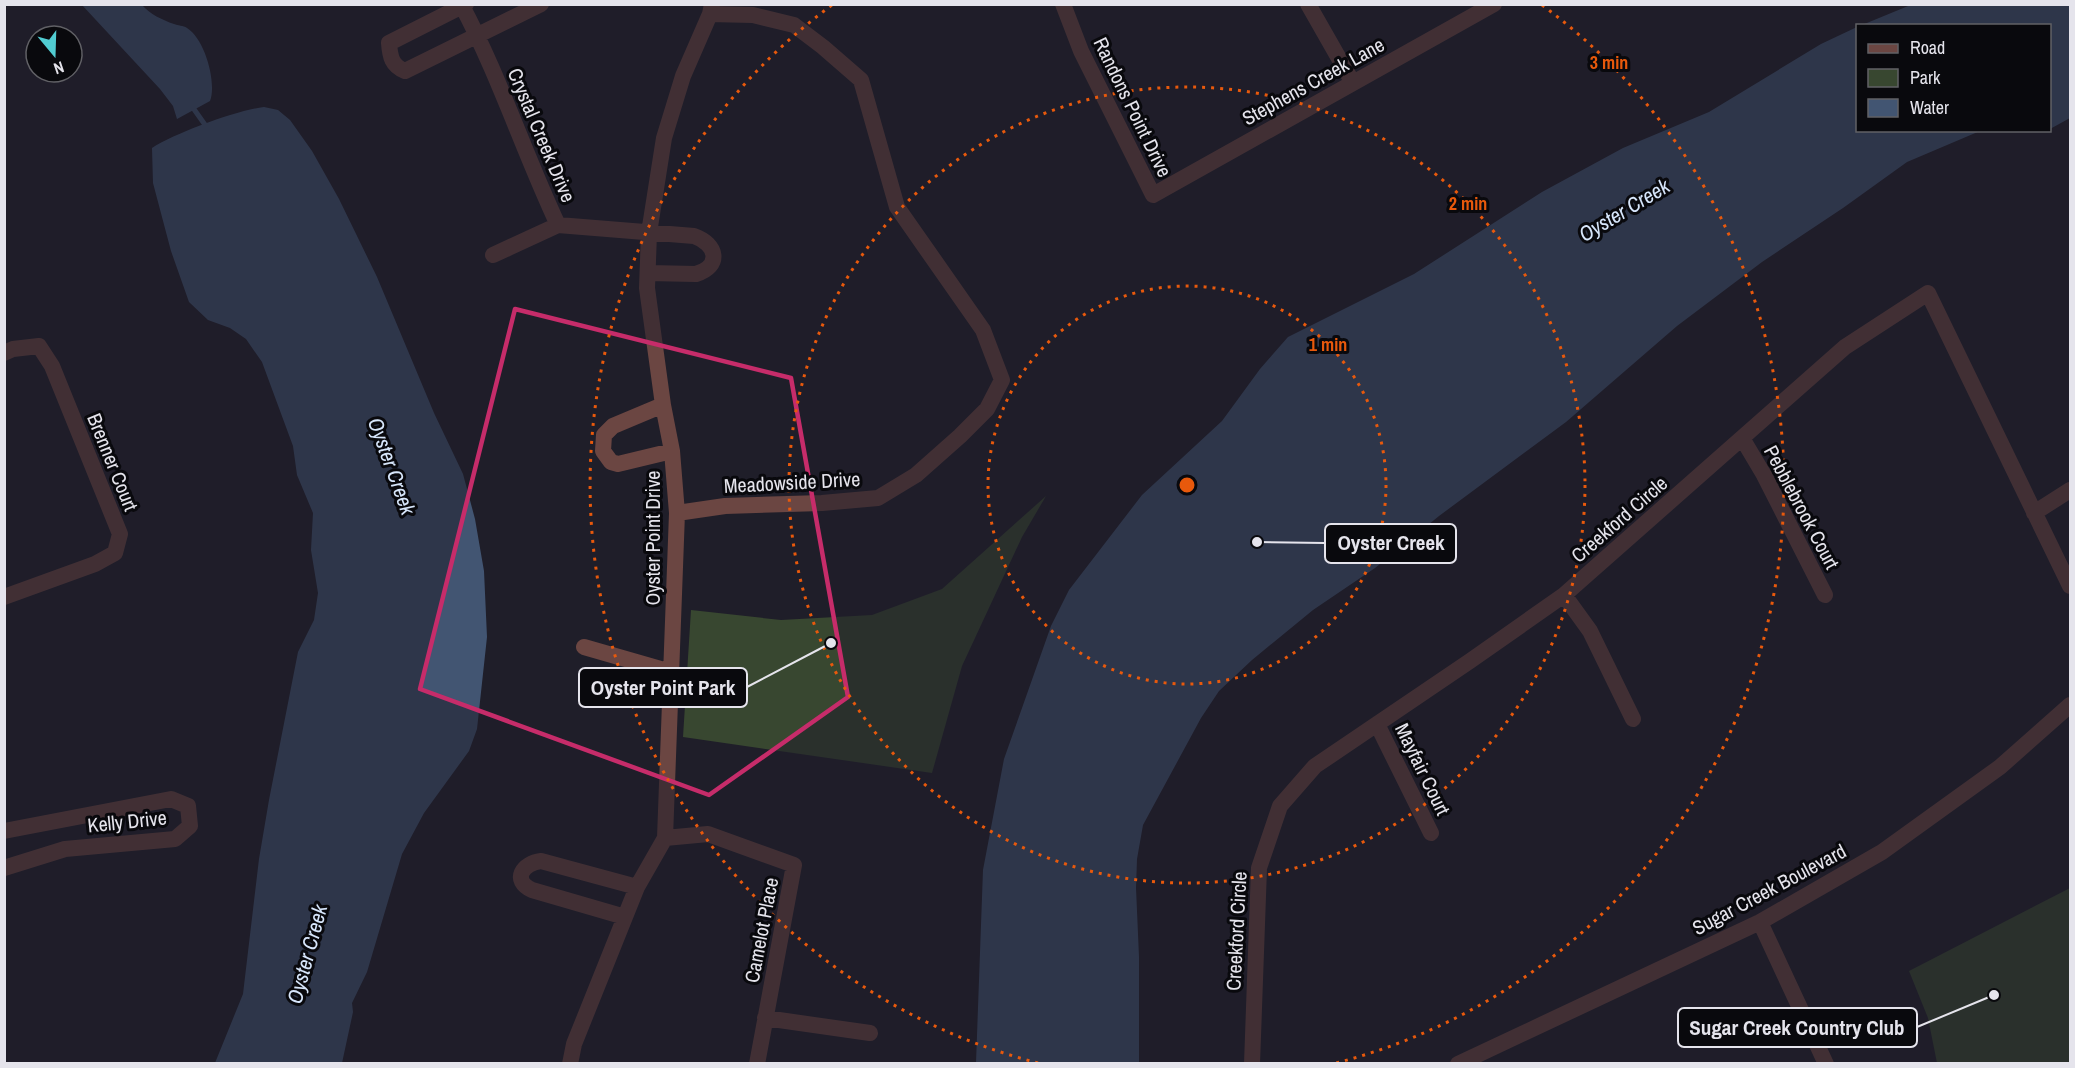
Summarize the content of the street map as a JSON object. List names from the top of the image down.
{
  "streets": {
    "street": [
      "Stephens Creek Lane",
      "Randons Point Drive",
      "Crystal Creek Drive",
      "Brenner Court",
      "Meadowside Drive",
      "Pebblebrook Court",
      "Creekford Circle",
      "Oyster Point Drive",
      "Mayfair Court",
      "Kelly Drive",
      "Sugar Creek Boulevard",
      "Camelot Place"
    ]
  },
  "crossings": [
    ["Stephens Creek Lane", "Randons Point Drive"],
    ["Crystal Creek Drive", "Oyster Point Drive"],
    ["Meadowside Drive", "Oyster Point Drive"],
    ["Pebblebrook Court", "Creekford Circle"],
    ["Creekford Circle", "Mayfair Court"],
    ["Oyster Point Drive", "Camelot Place"]
  ],
  "water": ["Oyster Creek"],
  "places": ["Oyster Creek", "Oyster Point Park", "Sugar Creek Country Club"],
  "legend": ["Road", "Park", "Water"],
  "north": "bottom",
  "rings": ["3 min", "2 min", "1 min"]
}
